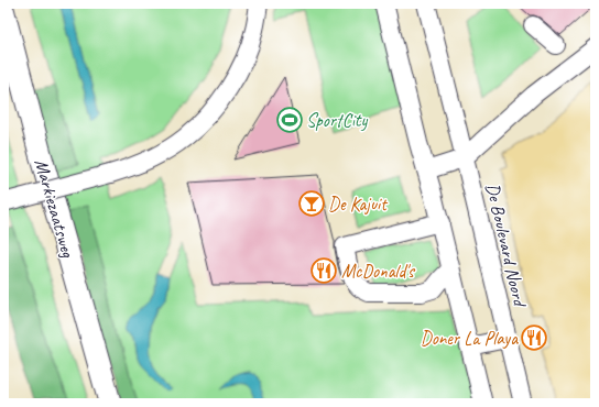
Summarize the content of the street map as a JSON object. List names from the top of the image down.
{
  "streets": {
    "main road": ["Markiezaatsweg"],
    "street": ["De Boulevard Noord"]
  },
  "places": {
    "sports": ["SportCity"],
    "bar": ["De Kajuit"],
    "restaurant": ["McDonald's", "Doner La Playa"]
  }
}
